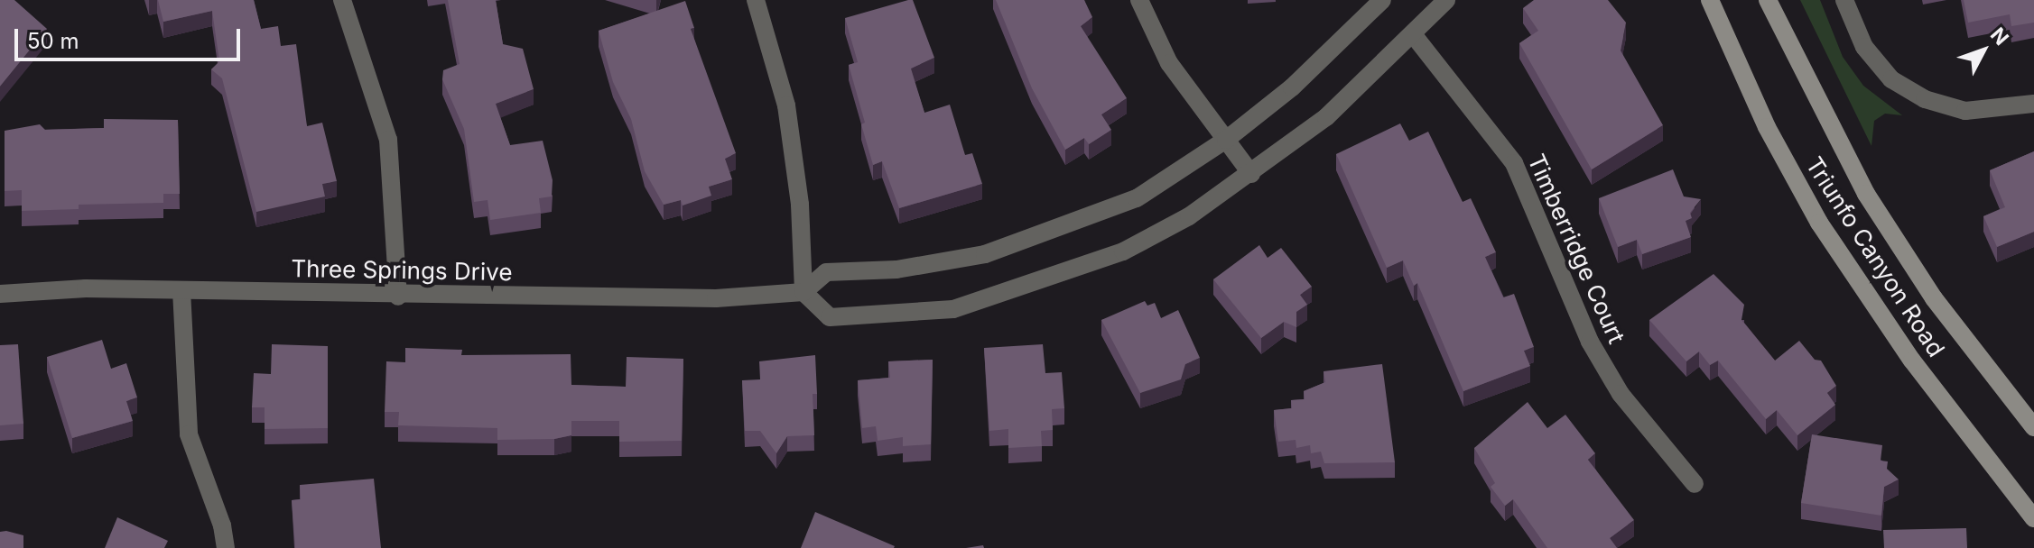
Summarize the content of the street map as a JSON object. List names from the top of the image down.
{
  "streets": {
    "street": ["Timberridge Court", "Triunfo Canyon Road", "Three Springs Drive"]
  },
  "scale_bar": "50 m",
  "north": "top right"
}
